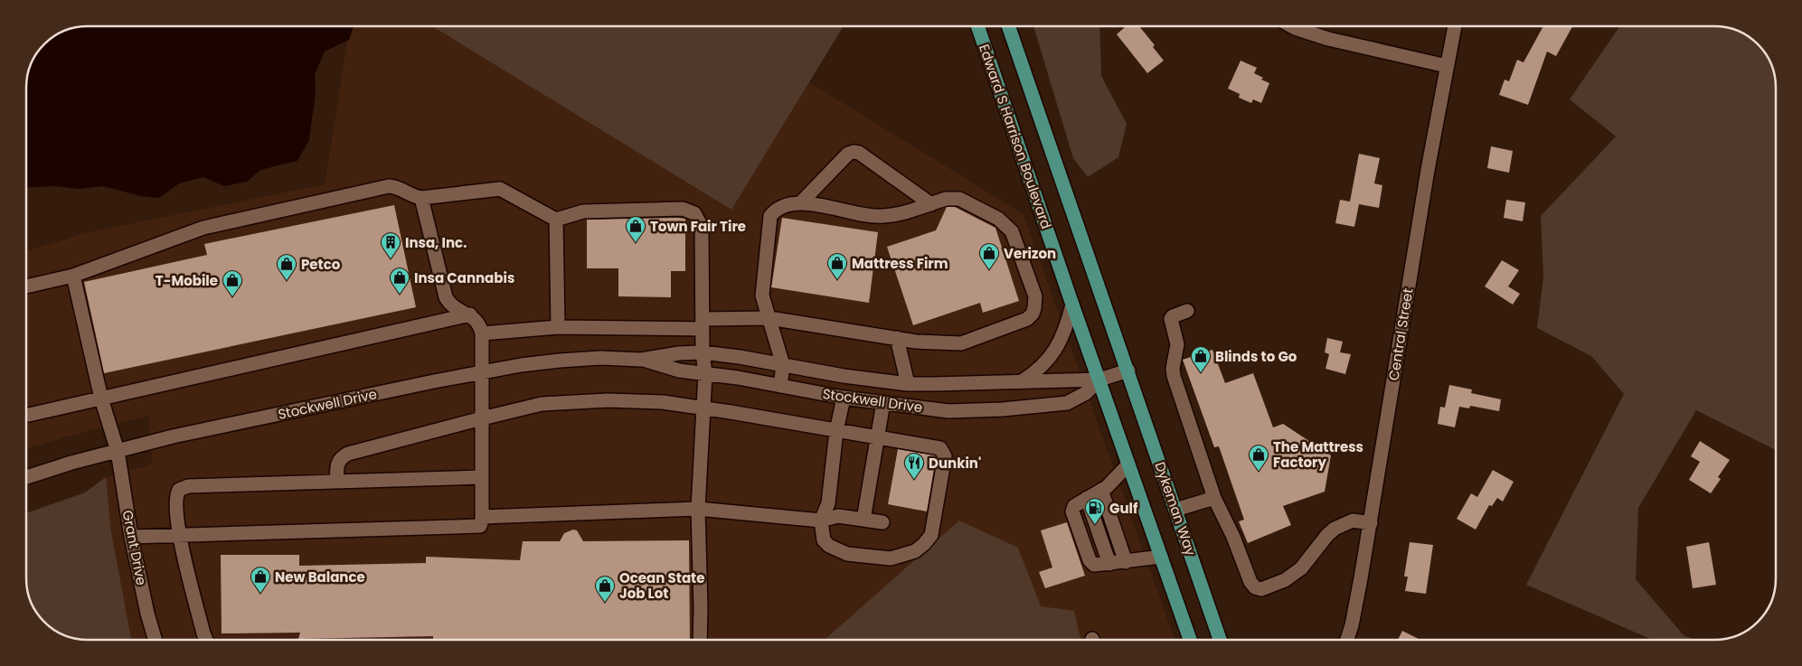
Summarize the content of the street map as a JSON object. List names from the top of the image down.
{
  "streets": {
    "main road": ["Edward S Harrison Boulevard", "Dykeman Way"],
    "street": ["Central Street", "Stockwell Drive", "Grant Drive"]
  },
  "crossings": [
    ["Edward S Harrison Boulevard", "Stockwell Drive"],
    ["Stockwell Drive", "Dykeman Way"],
    ["Stockwell Drive", "Grant Drive"]
  ],
  "places": {
    "shop": [
      "Town Fair Tire",
      "Verizon",
      "Mattress Firm",
      "Petco",
      "Insa Cannabis",
      "T-Mobile",
      "Blinds to Go",
      "The Mattress Factory",
      "New Balance",
      "Ocean State Job Lot"
    ],
    "building": ["Insa, Inc."],
    "restaurant": ["Dunkin'"],
    "fuel station": ["Gulf"]
  }
}
